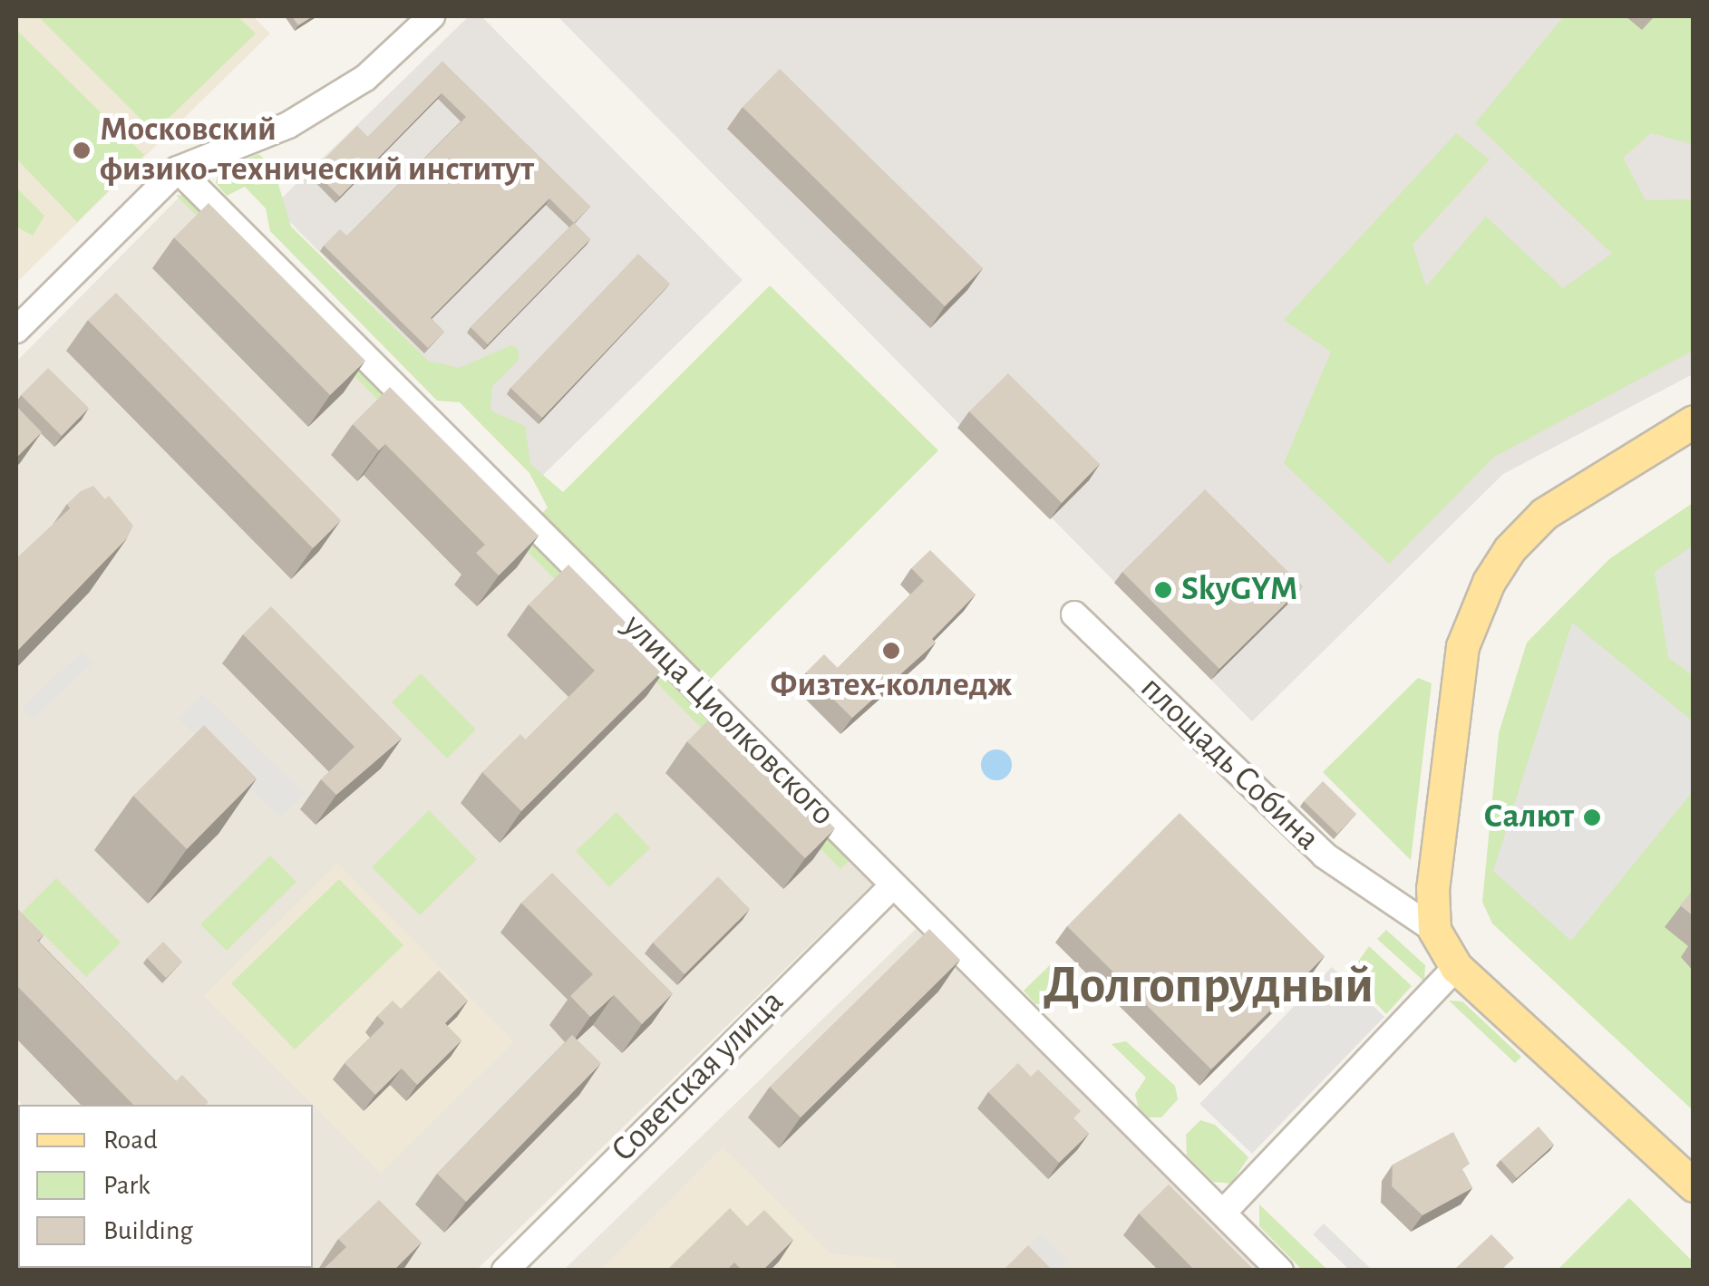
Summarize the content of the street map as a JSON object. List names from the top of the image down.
{
  "streets": {
    "street": ["улица Циолковского", "площадь Собина", "Советская улица"]
  },
  "crossings": [
    ["улица Циолковского", "Советская улица"]
  ],
  "districts": ["Долгопрудный"],
  "places": [
    "Московский физико-технический институт",
    "SkyGYM",
    "Физтех-колледж",
    "Салют"
  ],
  "legend": ["Road", "Park", "Building"]
}
